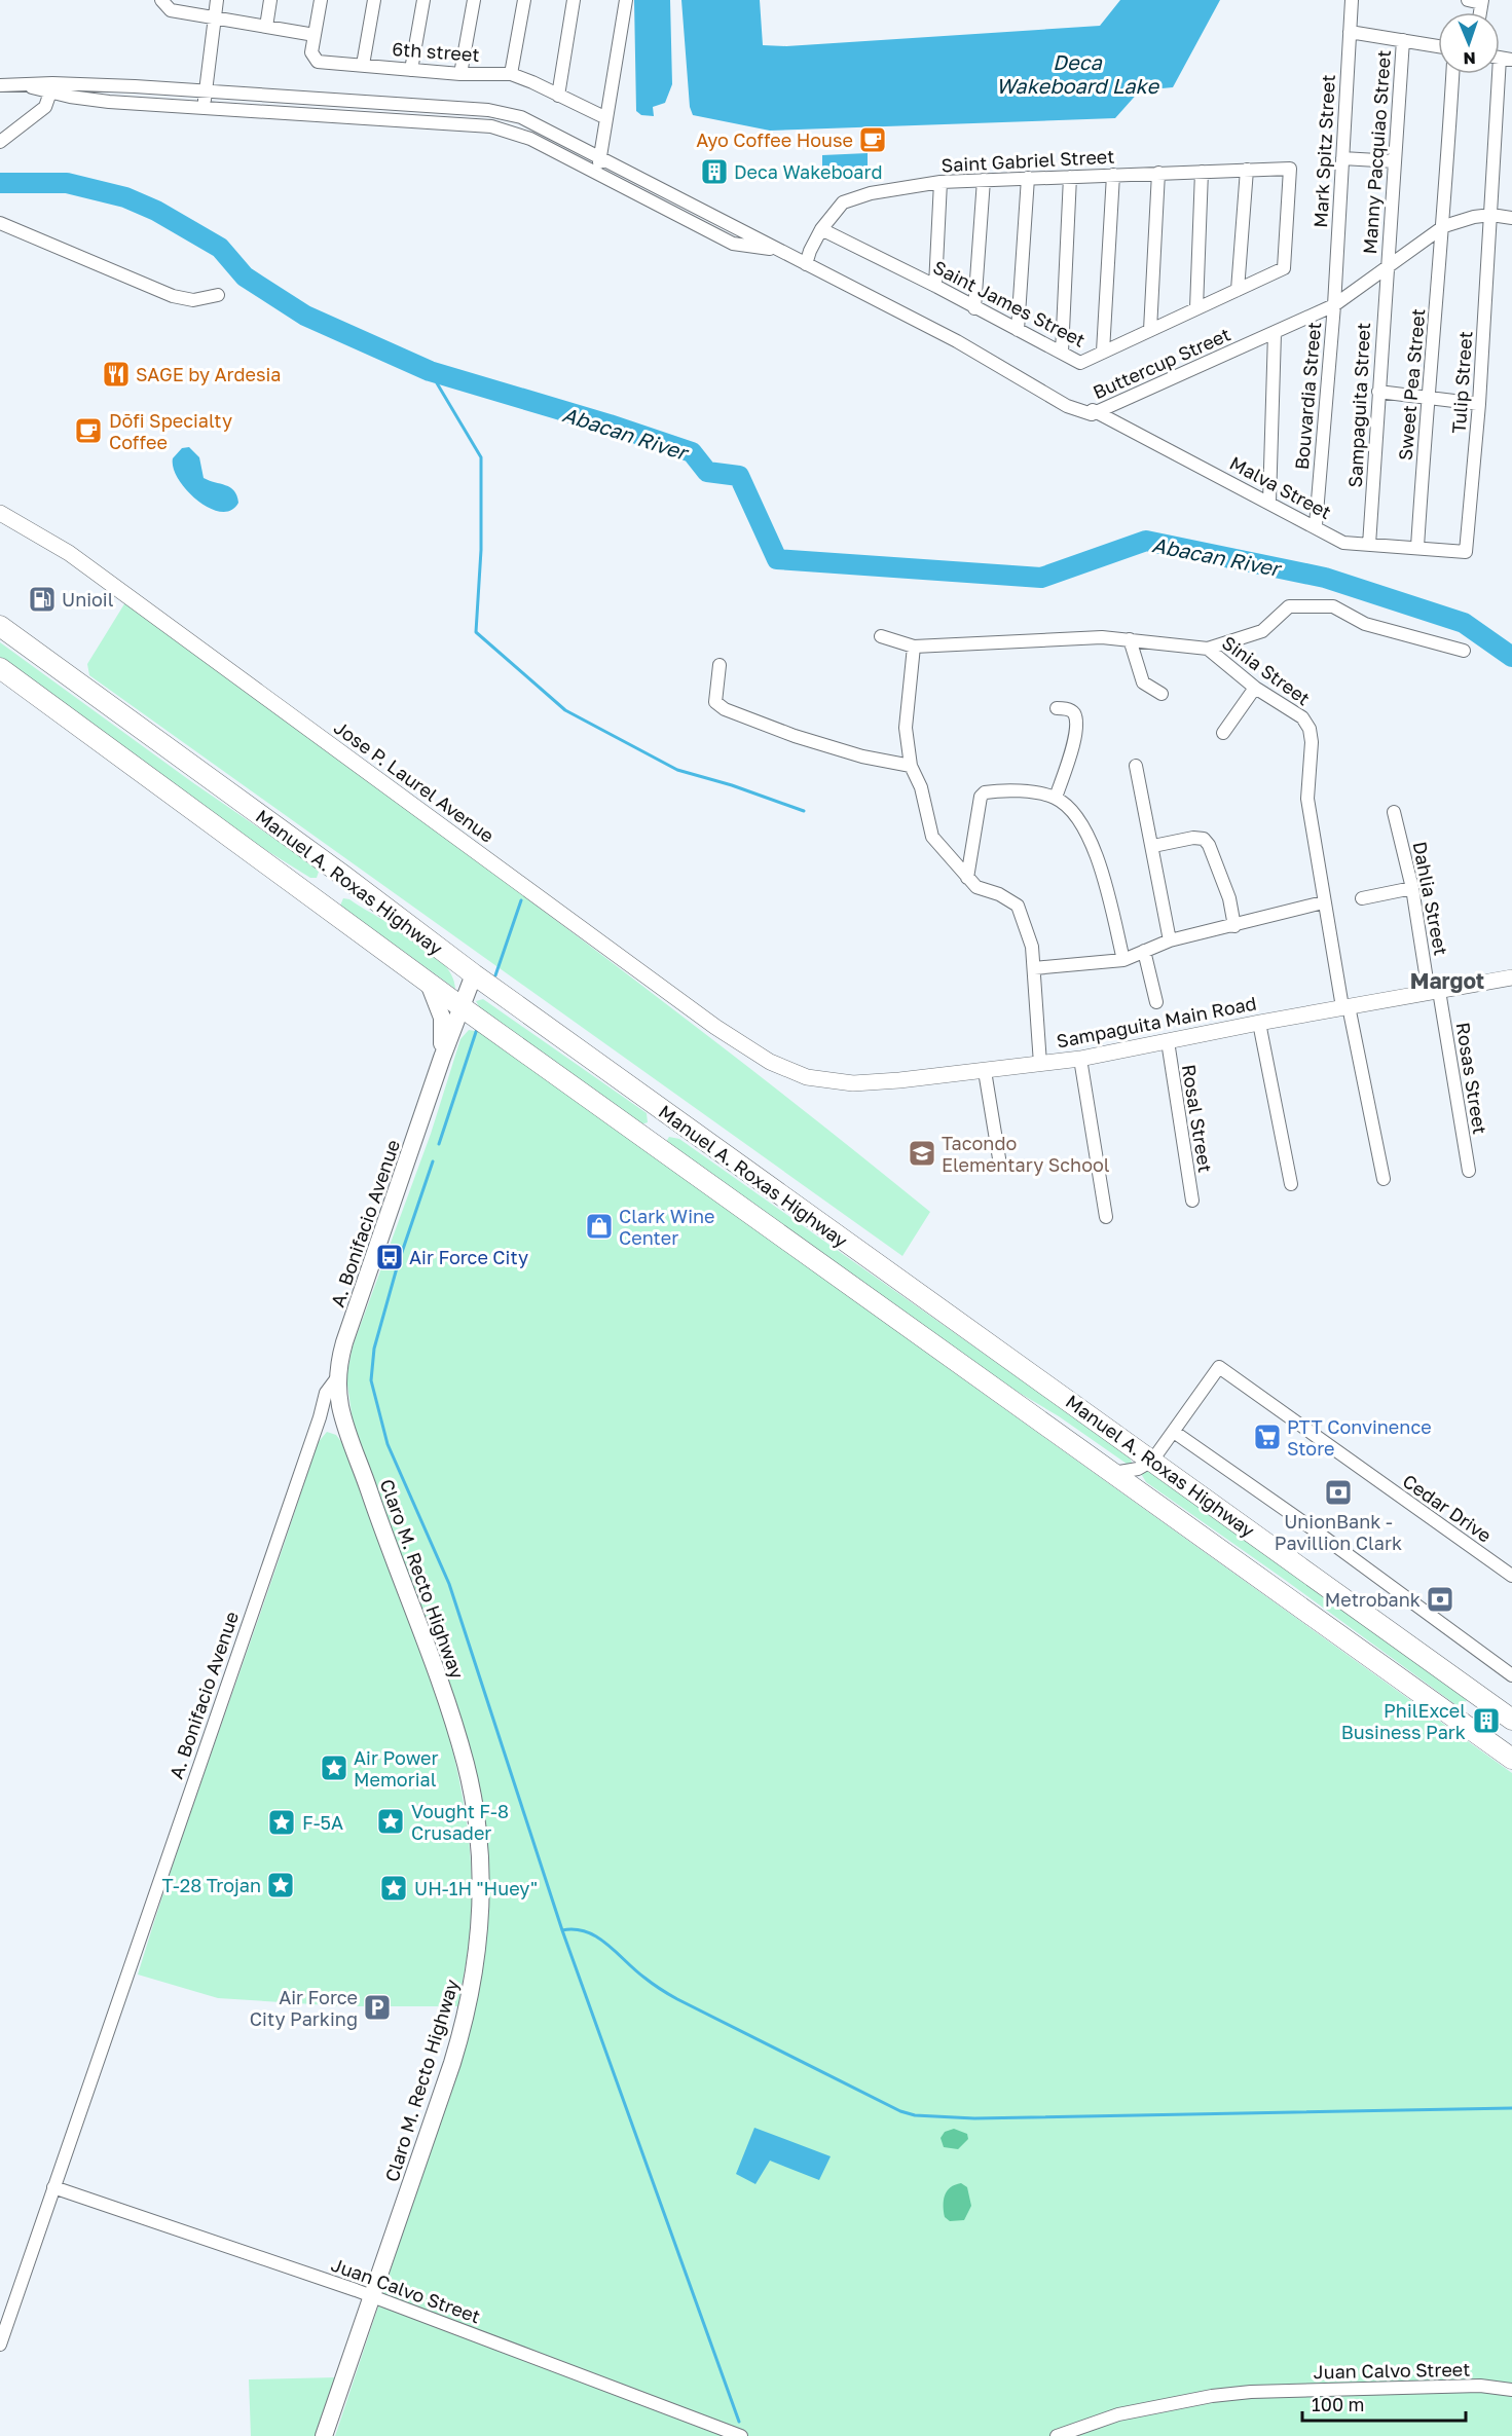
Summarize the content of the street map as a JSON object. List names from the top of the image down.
{
  "streets": {
    "main road": ["Manuel A. Roxas Highway", "A. Bonifacio Avenue", "Claro M. Recto Highway"],
    "street": [
      "6th street",
      "Mark Spitz Street",
      "Manny Pacquiao Street",
      "Saint Gabriel Street",
      "Saint James Street",
      "Buttercup Street",
      "Tulip Street",
      "Sweet Pea Street",
      "Bouvardia Street",
      "Sampaguita Street",
      "Malva Street",
      "Sinia Street",
      "Jose P. Laurel Avenue",
      "Dahlia Street",
      "Sampaguita Main Road",
      "Rosas Street",
      "Rosal Street",
      "Cedar Drive",
      "Juan Calvo Street"
    ]
  },
  "crossings": [
    ["Mark Spitz Street", "Buttercup Street"],
    ["Mark Spitz Street", "Bouvardia Street"],
    ["Manny Pacquiao Street", "Buttercup Street"],
    ["Manny Pacquiao Street", "Sampaguita Street"],
    ["Saint Gabriel Street", "Saint James Street"],
    ["Saint Gabriel Street", "Malva Street"],
    ["Buttercup Street", "Tulip Street"],
    ["Buttercup Street", "Sweet Pea Street"],
    ["Buttercup Street", "Bouvardia Street"],
    ["Buttercup Street", "Sampaguita Street"],
    ["Buttercup Street", "Malva Street"],
    ["Tulip Street", "Malva Street"],
    ["Sweet Pea Street", "Malva Street"],
    ["Bouvardia Street", "Malva Street"],
    ["Sampaguita Street", "Malva Street"],
    ["Sinia Street", "Sampaguita Main Road"],
    ["Jose P. Laurel Avenue", "Sampaguita Main Road"],
    ["Manuel A. Roxas Highway", "A. Bonifacio Avenue"],
    ["Dahlia Street", "Sampaguita Main Road"],
    ["Dahlia Street", "Rosas Street"],
    ["Sampaguita Main Road", "Rosas Street"],
    ["Sampaguita Main Road", "Rosal Street"],
    ["A. Bonifacio Avenue", "Claro M. Recto Highway"],
    ["A. Bonifacio Avenue", "Juan Calvo Street"],
    ["Claro M. Recto Highway", "Juan Calvo Street"]
  ],
  "districts": ["Margot"],
  "water": ["Deca Wakeboard Lake", "Abacan River"],
  "places": {
    "cafe": ["Ayo Coffee House", "Dōfi Specialty Coffee"],
    "building": ["Deca Wakeboard", "PhilExcel Business Park"],
    "restaurant": ["SAGE by Ardesia"],
    "fuel station": ["Unioil"],
    "school or university": ["Tacondo Elementary School"],
    "shop": ["Clark Wine Center"],
    "bus stop": ["Air Force City"],
    "supermarket": ["PTT Convinence Store"],
    "bank": ["UnionBank - Pavillion Clark", "Metrobank"],
    "place": [
      "Air Power Memorial",
      "Vought F-8 Crusader",
      "F-5A",
      "T-28 Trojan",
      "UH-1H \"Huey\""
    ],
    "parking": ["Air Force City Parking"]
  },
  "scale_bar": "100 m",
  "north": "bottom"
}
